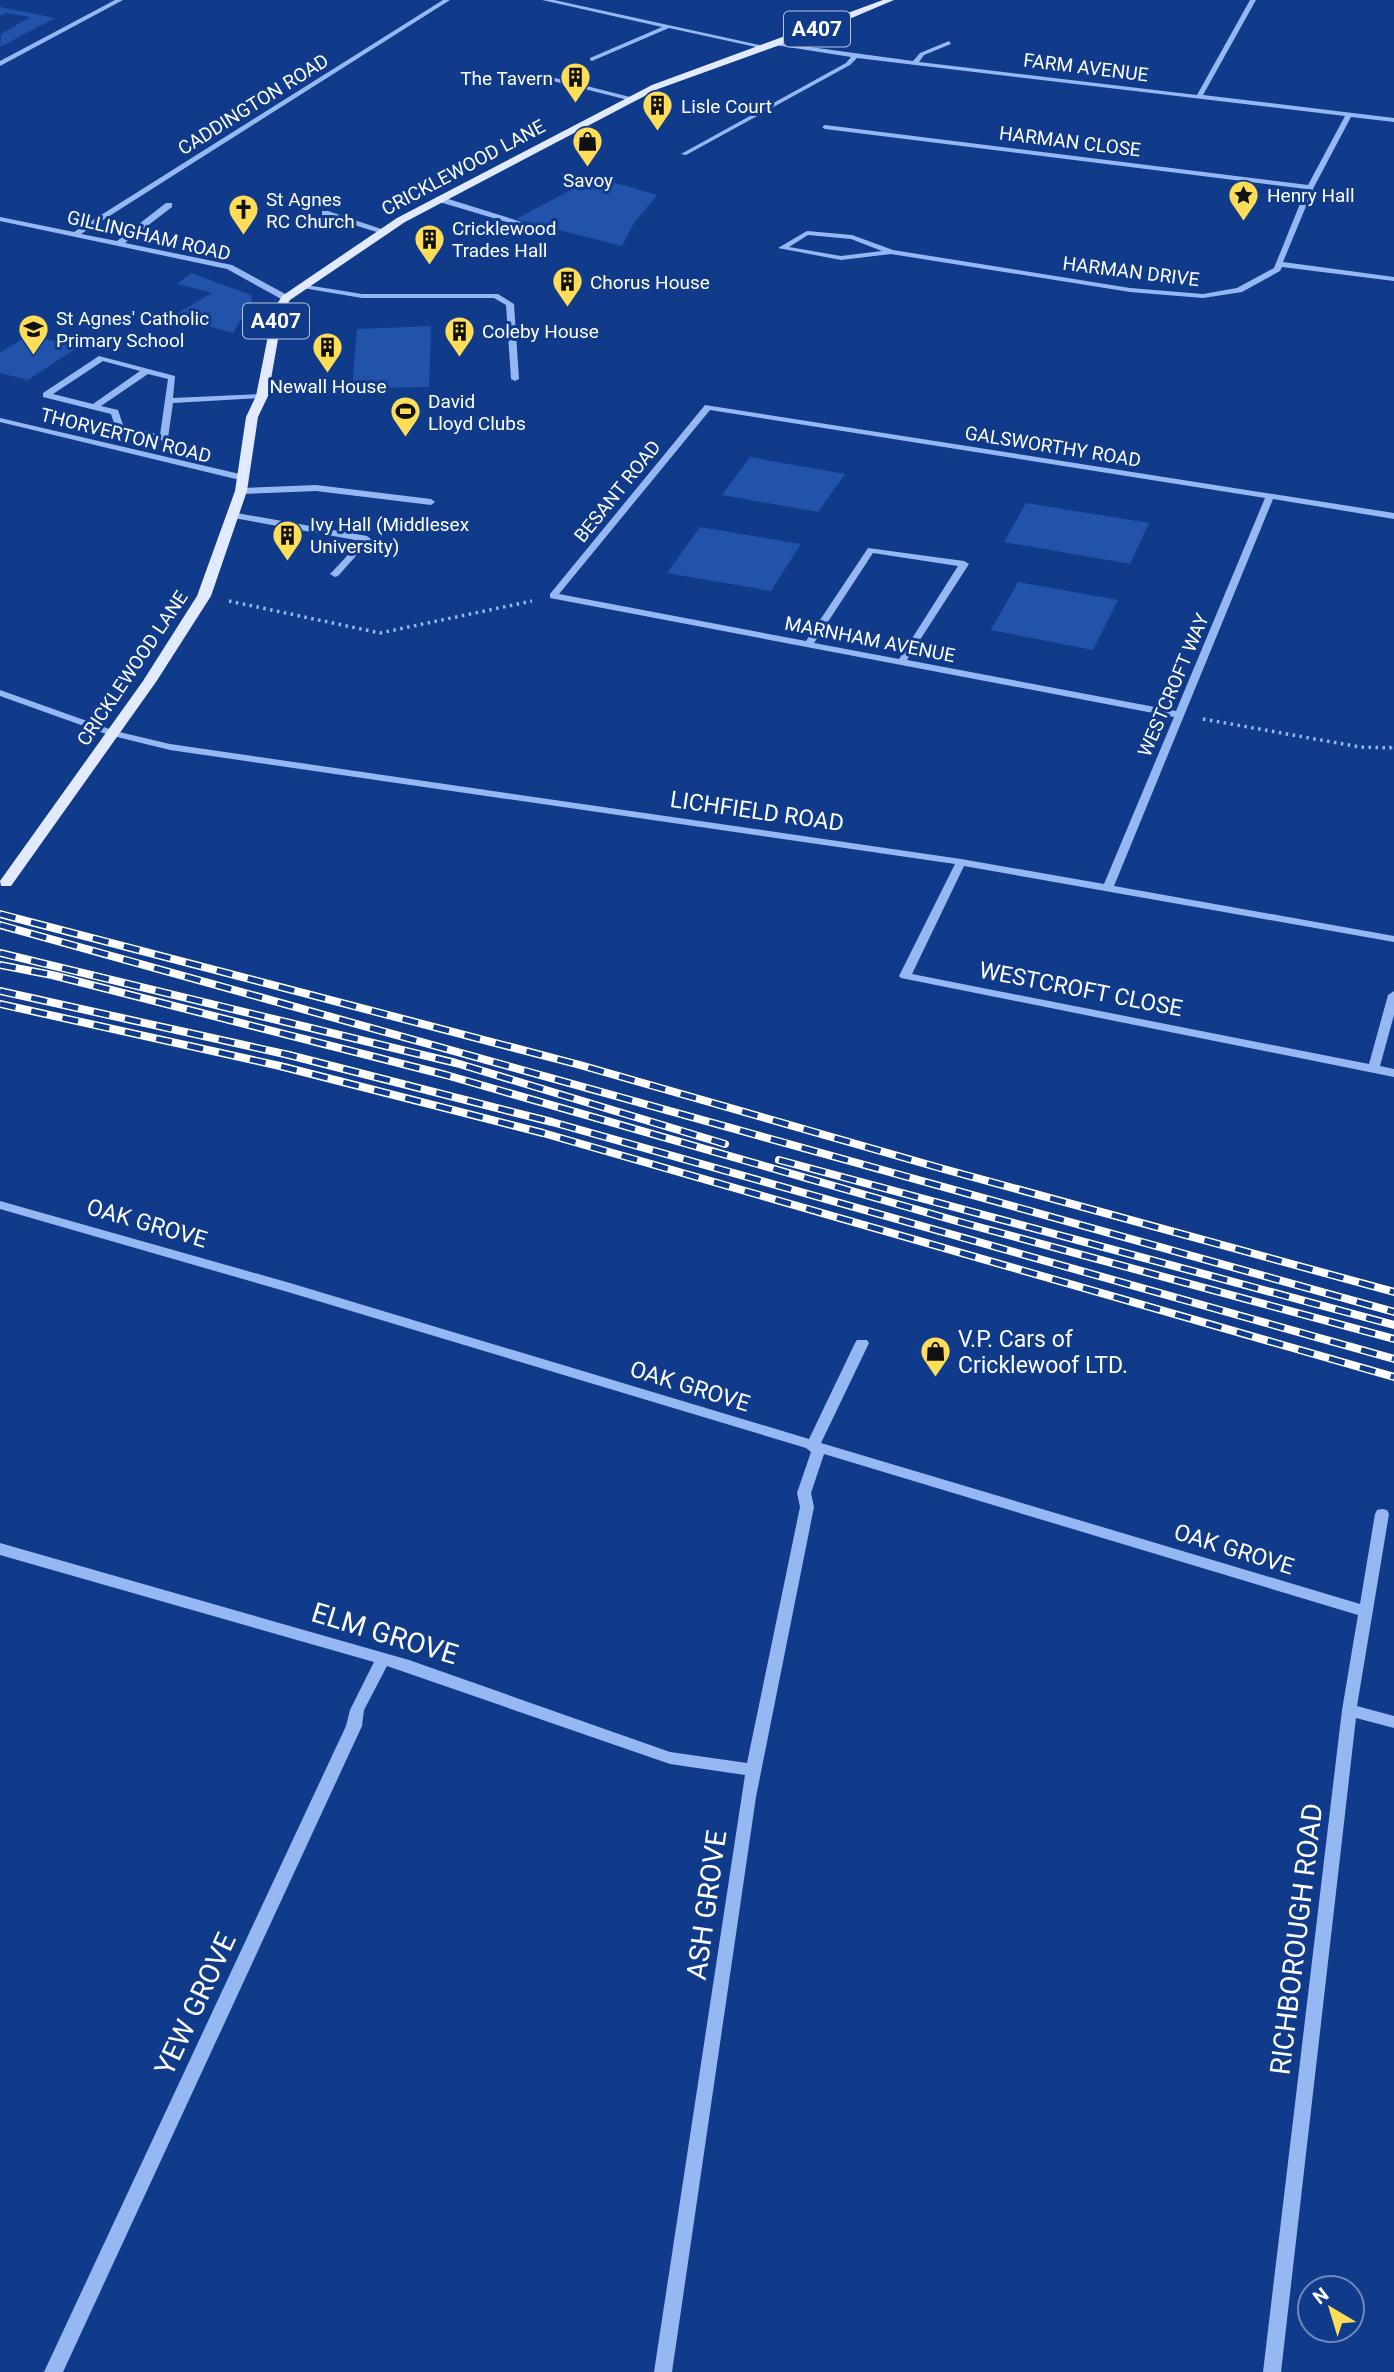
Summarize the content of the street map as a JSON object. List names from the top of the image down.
{
  "streets": {
    "main road": ["A407", "CRICKLEWOOD LANE"],
    "street": [
      "FARM AVENUE",
      "CADDINGTON ROAD",
      "HARMAN CLOSE",
      "GILLINGHAM ROAD",
      "HARMAN DRIVE",
      "THORVERTON ROAD",
      "GALSWORTHY ROAD",
      "BESANT ROAD",
      "MARNHAM AVENUE",
      "WESTCROFT WAY",
      "LICHFIELD ROAD",
      "WESTCROFT CLOSE",
      "OAK GROVE",
      "ELM GROVE",
      "ASH GROVE",
      "RICHBOROUGH ROAD",
      "YEW GROVE"
    ]
  },
  "crossings": [
    ["FARM AVENUE", "CRICKLEWOOD LANE"],
    ["CADDINGTON ROAD", "GILLINGHAM ROAD"],
    ["CRICKLEWOOD LANE", "GILLINGHAM ROAD"],
    ["CRICKLEWOOD LANE", "THORVERTON ROAD"],
    ["CRICKLEWOOD LANE", "LICHFIELD ROAD"],
    ["GALSWORTHY ROAD", "BESANT ROAD"],
    ["GALSWORTHY ROAD", "WESTCROFT WAY"],
    ["BESANT ROAD", "MARNHAM AVENUE"],
    ["MARNHAM AVENUE", "WESTCROFT WAY"],
    ["WESTCROFT WAY", "LICHFIELD ROAD"],
    ["LICHFIELD ROAD", "WESTCROFT CLOSE"],
    ["OAK GROVE", "ASH GROVE"],
    ["OAK GROVE", "RICHBOROUGH ROAD"],
    ["ELM GROVE", "ASH GROVE"],
    ["ELM GROVE", "YEW GROVE"]
  ],
  "places": {
    "building": [
      "The Tavern",
      "Lisle Court",
      "Cricklewood Trades Hall",
      "Chorus House",
      "Coleby House",
      "Newall House",
      "Ivy Hall (Middlesex University)"
    ],
    "shop": ["Savoy", "V.P. Cars of Cricklewoof LTD."],
    "place": ["Henry Hall"],
    "church": ["St Agnes RC Church"],
    "school or university": ["St Agnes' Catholic Primary School"],
    "sports": ["David Lloyd Clubs"]
  },
  "north": "top left"
}
